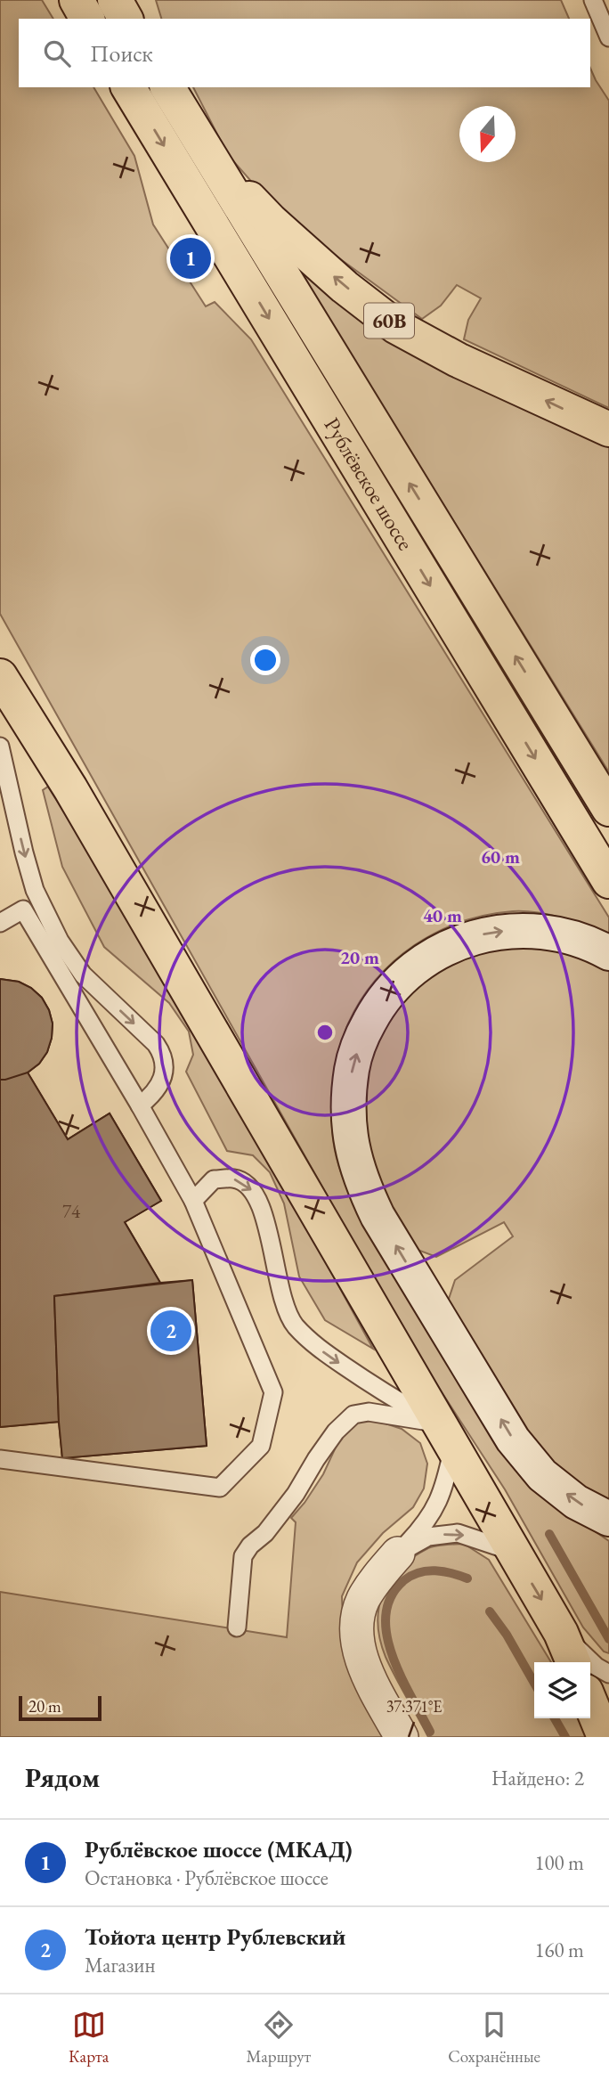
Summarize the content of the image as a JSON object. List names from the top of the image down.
{
  "streets": {
    "main road": ["60B", "Рублёвское шоссе"]
  },
  "crossings": [
    ["60B", "Рублёвское шоссе"]
  ],
  "house_numbers": ["74"],
  "scale_bar": "20 m",
  "north": "bottom",
  "page": {
    "search": "Поиск",
    "pins": ["1", "2"],
    "scale": "20 m",
    "heading": ["Рядом", "Найдено: 2"],
    "list": [
      {
        "mark": "1",
        "name": "Рублёвское шоссе (МКАД)",
        "note": "Остановка · Рублёвское шоссе",
        "value": "100 m"
      },
      {
        "mark": "2",
        "name": "Тойота центр Рублевский",
        "note": "Магазин",
        "value": "160 m"
      }
    ],
    "nav": ["Карта", "Маршрут", "Сохранённые"]
  },
  "coordinates": ["37.371°E"],
  "rings": ["60 m", "40 m", "20 m"]
}
